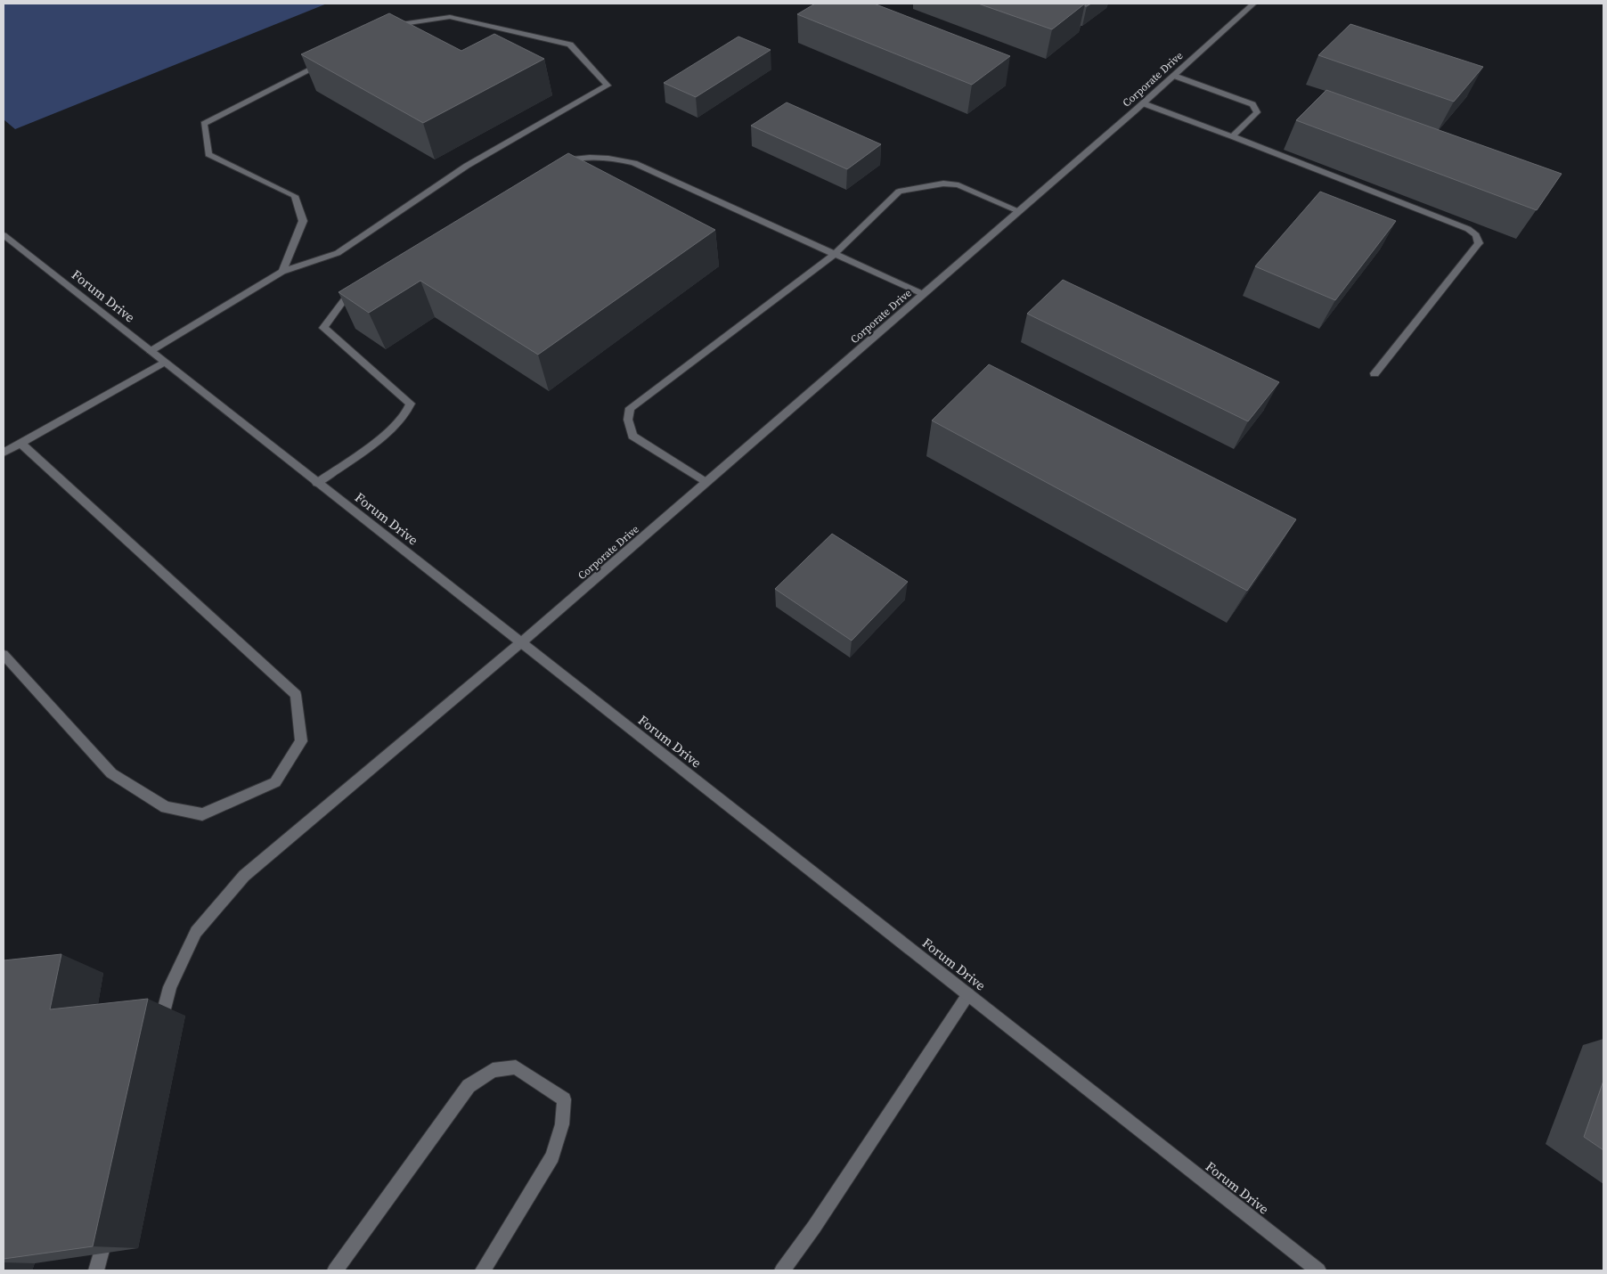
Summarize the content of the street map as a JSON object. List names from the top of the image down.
{
  "streets": {
    "street": ["Corporate Drive", "Forum Drive"]
  },
  "crossings": [
    ["Corporate Drive", "Forum Drive"]
  ]
}
